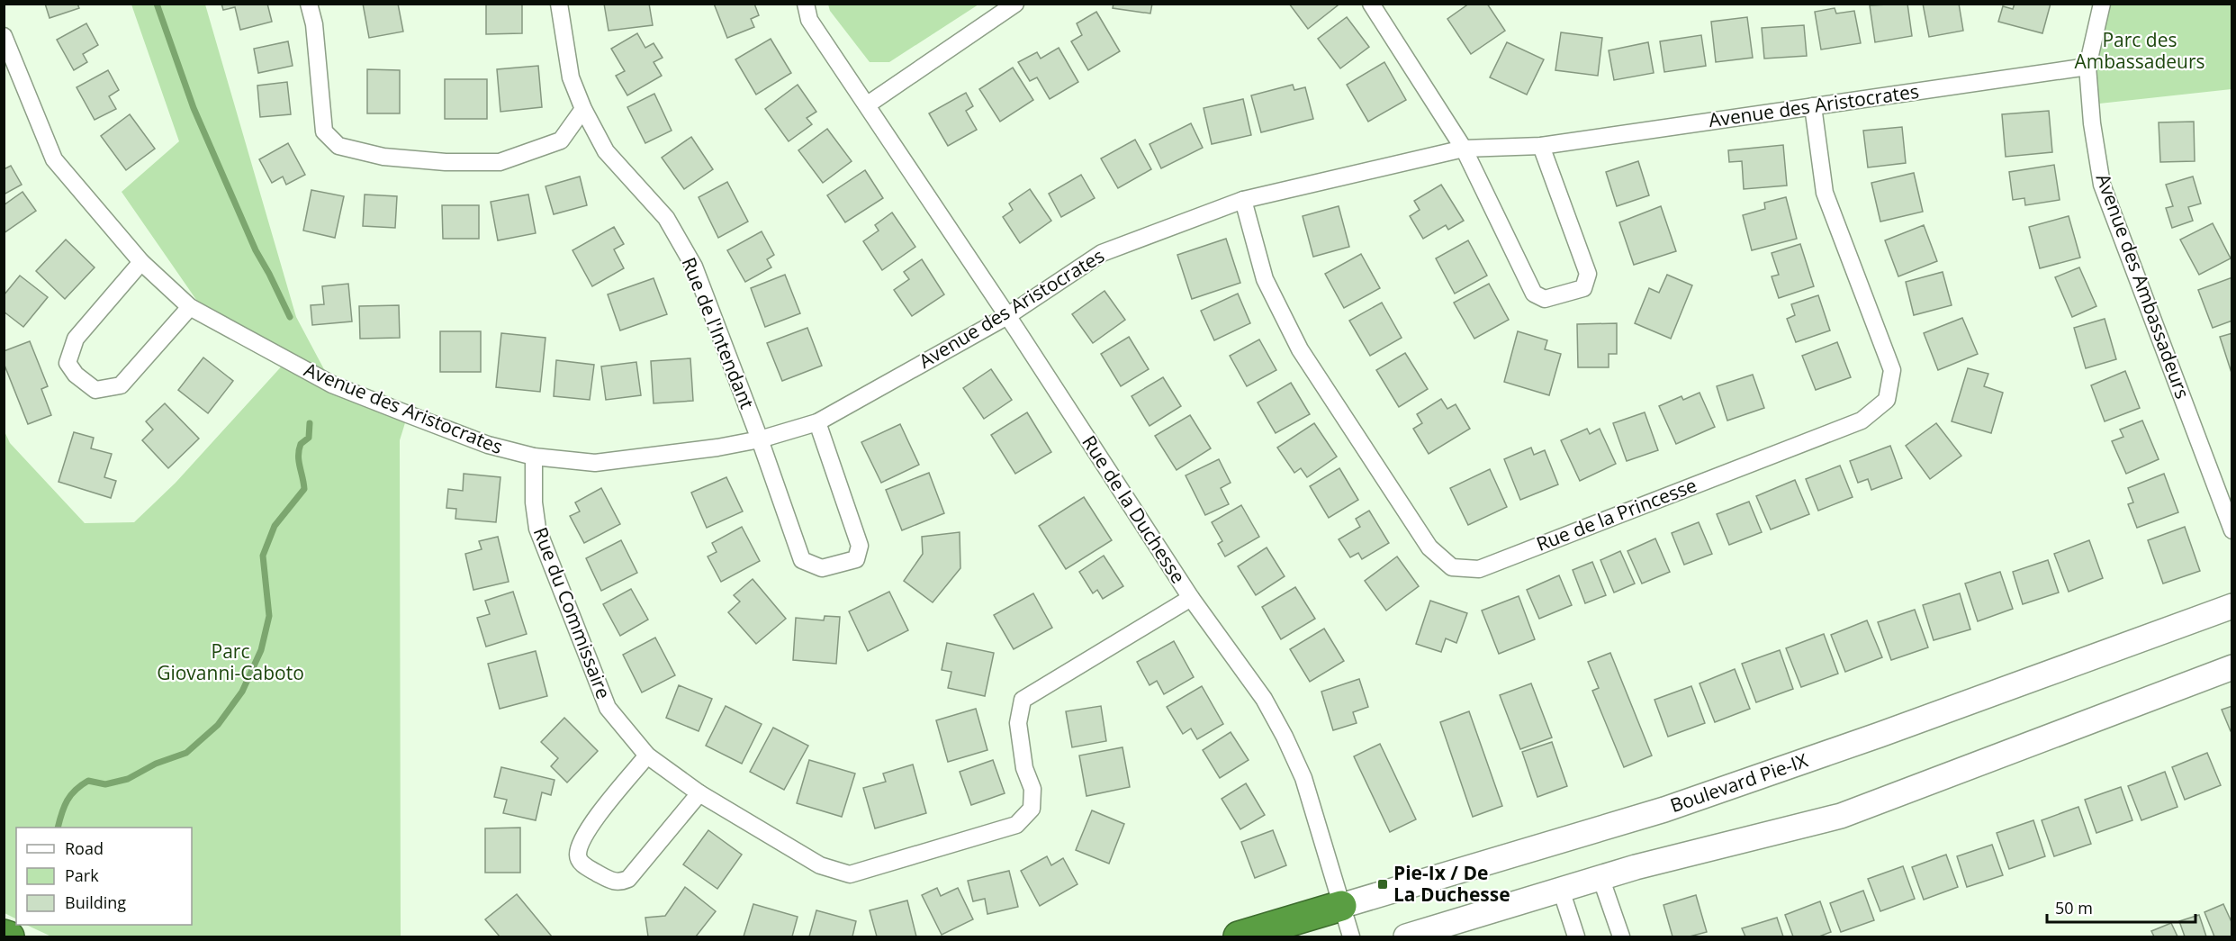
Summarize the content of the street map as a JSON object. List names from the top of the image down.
{
  "streets": {
    "highway": ["Boulevard Pie-IX"],
    "street": [
      "Avenue des Aristocrates",
      "Avenue des Ambassadeurs",
      "Rue de l'Intendant",
      "Rue de la Duchesse",
      "Rue de la Princesse",
      "Rue du Commissaire"
    ]
  },
  "crossings": [
    ["Avenue des Aristocrates", "Avenue des Ambassadeurs"],
    ["Avenue des Aristocrates", "Rue de l'Intendant"],
    ["Avenue des Aristocrates", "Rue de la Duchesse"],
    ["Avenue des Aristocrates", "Rue de la Princesse"],
    ["Avenue des Aristocrates", "Rue du Commissaire"],
    ["Rue de la Duchesse", "Rue du Commissaire"],
    ["Rue de la Duchesse", "Boulevard Pie-IX"]
  ],
  "parks": ["Parc des Ambassadeurs", "Parc Giovanni-Caboto"],
  "places": {
    "transit": ["Pie-Ix / De La Duchesse"]
  },
  "legend": ["Road", "Park", "Building"],
  "scale_bar": "50 m"
}
